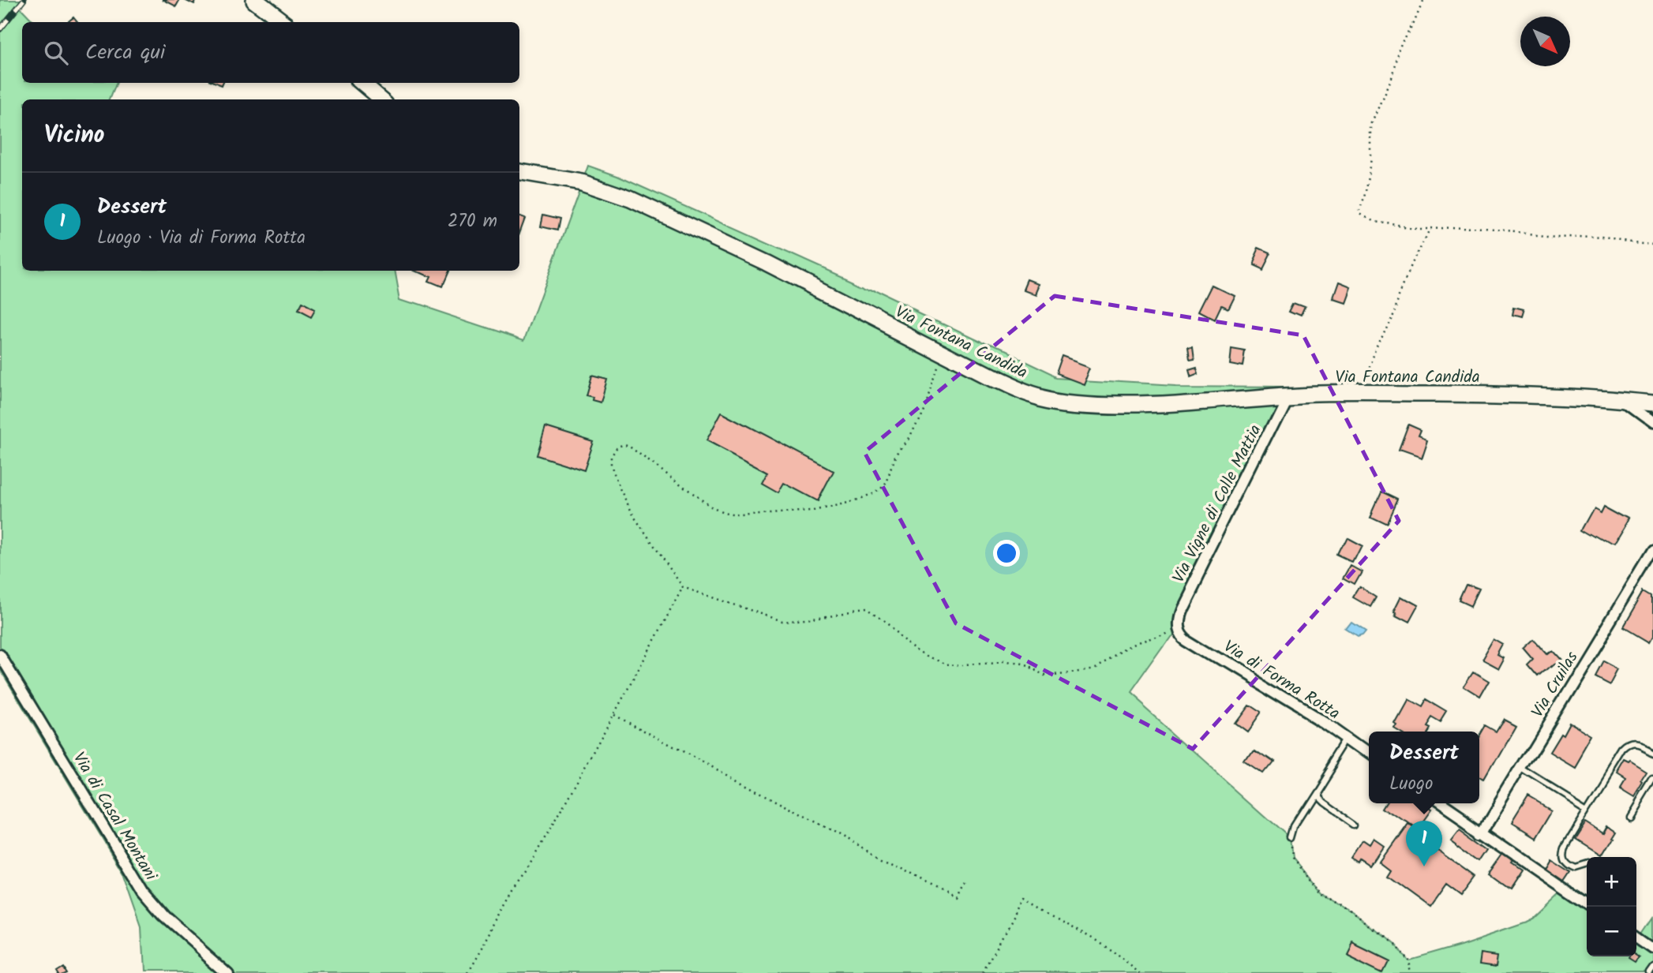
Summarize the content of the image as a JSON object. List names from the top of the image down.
{
  "streets": {
    "main road": ["Via Fontana Candida"],
    "street": [
      "Via Vigne di Colle Mattia",
      "Via di Forma Rotta",
      "Via Cruilas",
      "Via di Casal Montani"
    ]
  },
  "crossings": [
    ["Via Fontana Candida", "Via Vigne di Colle Mattia"],
    ["Via Vigne di Colle Mattia", "Via di Forma Rotta"]
  ],
  "north": "bottom right",
  "page": {
    "search": "Cerca qui",
    "heading": "Vicino",
    "list": [
      {
        "mark": "1",
        "name": "Dessert",
        "note": "Luogo · Via di Forma Rotta",
        "value": "270 m"
      }
    ],
    "popup": ["Dessert", "Luogo"],
    "pins": "1",
    "map_buttons": ["+", "−"]
  }
}
